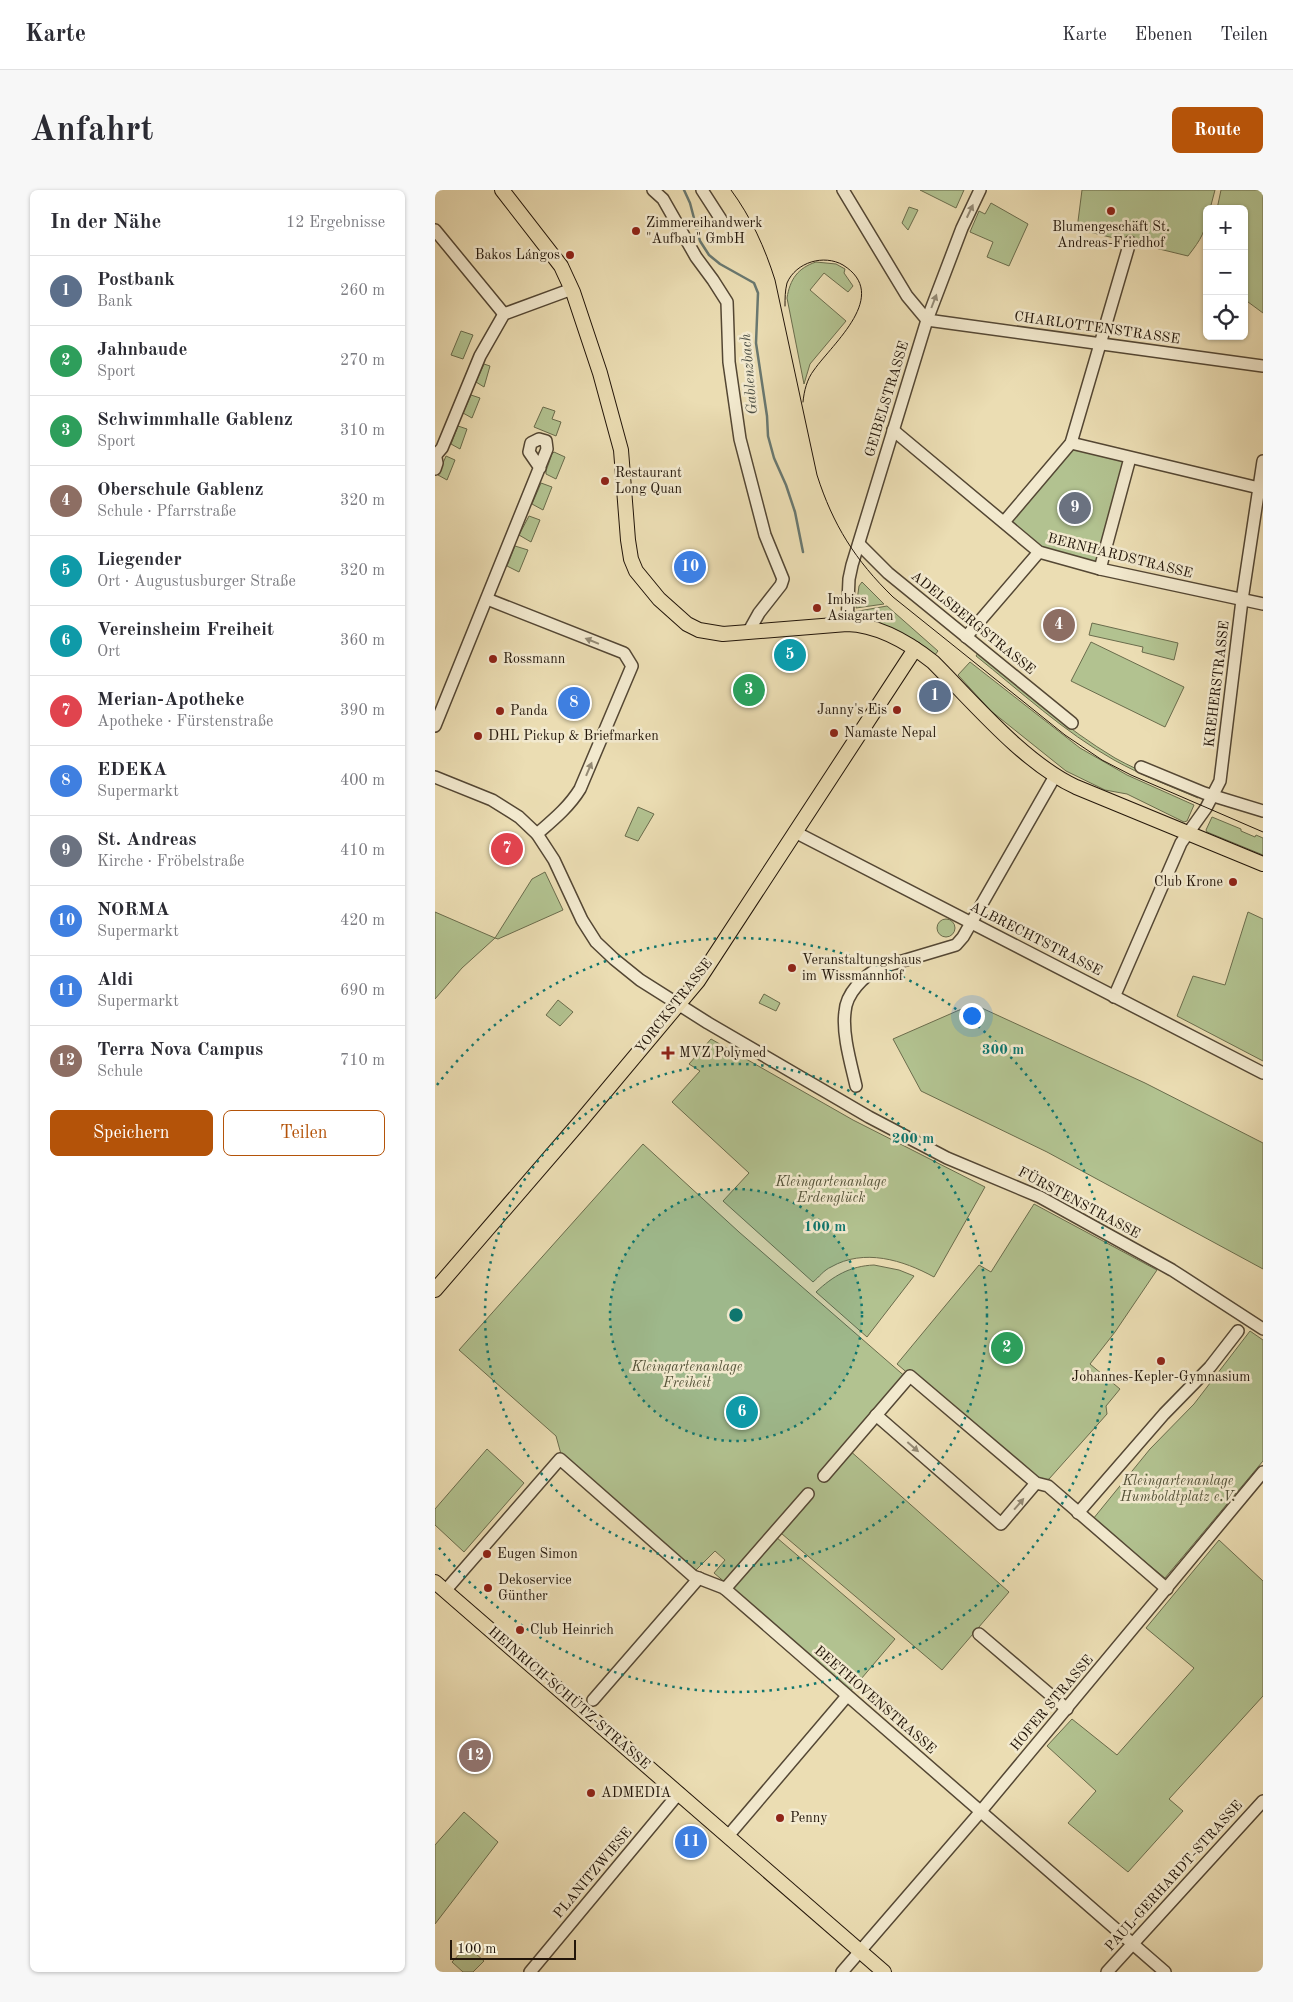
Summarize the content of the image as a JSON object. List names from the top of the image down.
{
  "streets": {
    "main road": ["YORCKSTRASSE", "HEINRICH-SCHÜTZ-STRASSE"],
    "street": [
      "CHARLOTTENSTRASSE",
      "GEIBELSTRASSE",
      "BERNHARDSTRASSE",
      "ADELSBERGSTRASSE",
      "KREHERSTRASSE",
      "ALBRECHTSTRASSE",
      "FÜRSTENSTRASSE",
      "BEETHOVENSTRASSE",
      "HOFER STRASSE",
      "PLANITZWIESE",
      "PAUL-GERHARDT-STRASSE"
    ]
  },
  "crossings": [
    ["CHARLOTTENSTRASSE", "GEIBELSTRASSE"],
    ["GEIBELSTRASSE", "BERNHARDSTRASSE"],
    ["GEIBELSTRASSE", "ADELSBERGSTRASSE"],
    ["BERNHARDSTRASSE", "KREHERSTRASSE"],
    ["KREHERSTRASSE", "ALBRECHTSTRASSE"],
    ["ALBRECHTSTRASSE", "YORCKSTRASSE"],
    ["YORCKSTRASSE", "FÜRSTENSTRASSE"],
    ["HEINRICH-SCHÜTZ-STRASSE", "BEETHOVENSTRASSE"],
    ["HEINRICH-SCHÜTZ-STRASSE", "HOFER STRASSE"],
    ["HEINRICH-SCHÜTZ-STRASSE", "PLANITZWIESE"],
    ["BEETHOVENSTRASSE", "HOFER STRASSE"],
    ["BEETHOVENSTRASSE", "PAUL-GERHARDT-STRASSE"]
  ],
  "water": ["Gablenzbach"],
  "parks": ["Kleingartenanlage Erdenglück", "Kleingartenanlage Freiheit", "Kleingartenanlage Humboldtplatz e.V."],
  "places": {
    "other": [
      "Blumengeschäft St. Andreas-Friedhof",
      "Zimmereihandwerk \"Aufbau\" GmbH",
      "Bakos Lángos",
      "Restaurant Long Quan",
      "Imbiss Asiagarten",
      "Rossmann",
      "Janny's Eis",
      "Panda",
      "Namaste Nepal",
      "DHL Pickup & Briefmarken",
      "Club Krone",
      "Veranstaltungshaus im Wissmannhof",
      "Johannes-Kepler-Gymnasium",
      "Eugen Simon",
      "Dekoservice Günther",
      "Club Heinrich",
      "ADMEDIA",
      "Penny"
    ],
    "health": ["MVZ Polymed"]
  },
  "scale_bar": "100 m",
  "page": {
    "header": "Karte",
    "nav": ["Karte", "Ebenen", "Teilen"],
    "buttons": [
      "Route",
      ["Speichern", "Teilen"]
    ],
    "title": "Anfahrt",
    "heading": ["In der Nähe", "12 Ergebnisse"],
    "map_buttons": ["+", "−"],
    "list": [
      {
        "mark": "1",
        "name": "Postbank",
        "note": "Bank",
        "value": "260 m"
      },
      {
        "mark": "2",
        "name": "Jahnbaude",
        "note": "Sport",
        "value": "270 m"
      },
      {
        "mark": "3",
        "name": "Schwimmhalle Gablenz",
        "note": "Sport",
        "value": "310 m"
      },
      {
        "mark": "4",
        "name": "Oberschule Gablenz",
        "note": "Schule · Pfarrstraße",
        "value": "320 m"
      },
      {
        "mark": "5",
        "name": "Liegender",
        "note": "Ort · Augustusburger Straße",
        "value": "320 m"
      },
      {
        "mark": "6",
        "name": "Vereinsheim Freiheit",
        "note": "Ort",
        "value": "360 m"
      },
      {
        "mark": "7",
        "name": "Merian-Apotheke",
        "note": "Apotheke · Fürstenstraße",
        "value": "390 m"
      },
      {
        "mark": "8",
        "name": "EDEKA",
        "note": "Supermarkt",
        "value": "400 m"
      },
      {
        "mark": "9",
        "name": "St. Andreas",
        "note": "Kirche · Fröbelstraße",
        "value": "410 m"
      },
      {
        "mark": "10",
        "name": "NORMA",
        "note": "Supermarkt",
        "value": "420 m"
      },
      {
        "mark": "11",
        "name": "Aldi",
        "note": "Supermarkt",
        "value": "690 m"
      },
      {
        "mark": "12",
        "name": "Terra Nova Campus",
        "note": "Schule",
        "value": "710 m"
      }
    ],
    "pins": [
      "9",
      "10",
      "4",
      "5",
      "3",
      "1",
      "8",
      "7",
      "2",
      "6",
      "12",
      "11"
    ],
    "scale": "100 m"
  },
  "rings": ["300 m", "200 m", "100 m"]
}
